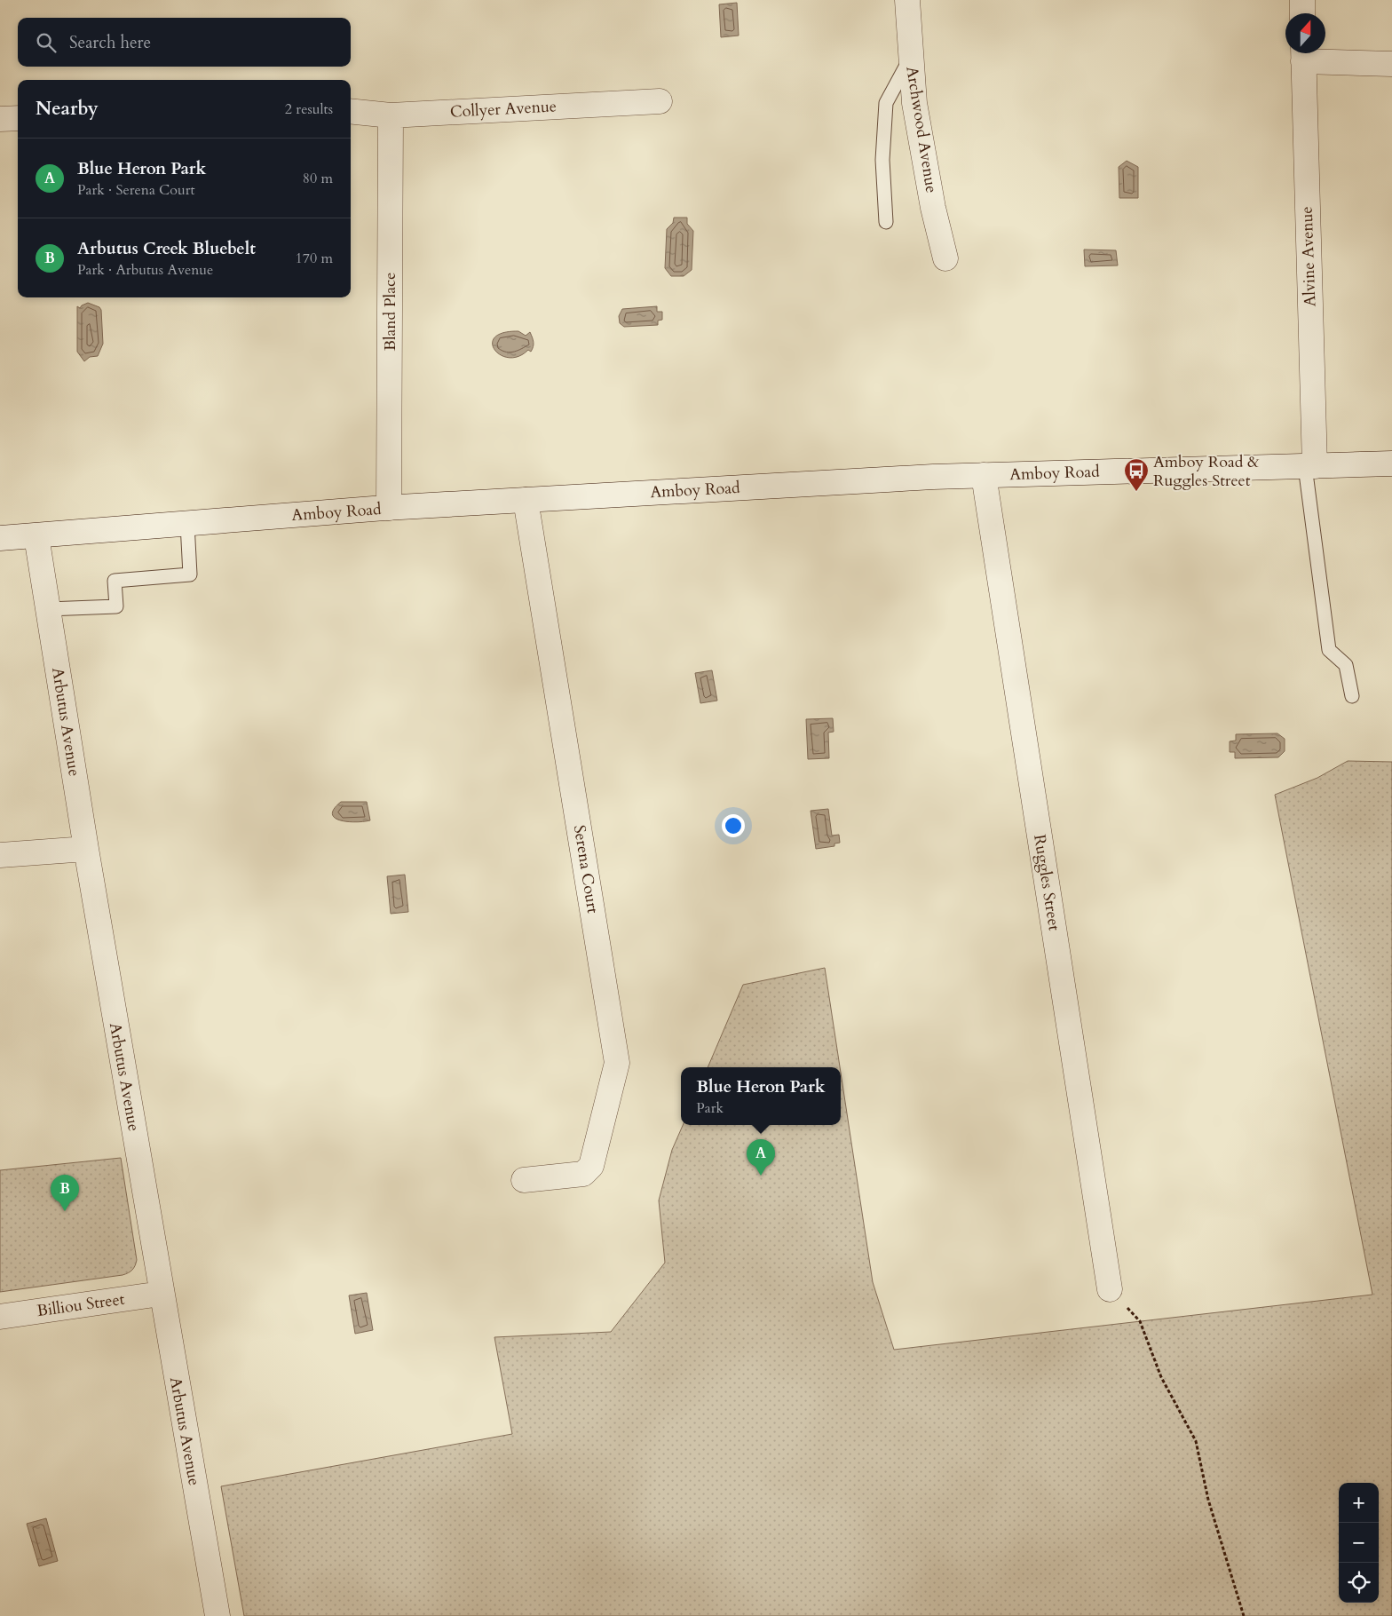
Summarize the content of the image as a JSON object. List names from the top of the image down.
{
  "streets": {
    "street": [
      "Collyer Avenue",
      "Archwood Avenue",
      "Alvine Avenue",
      "Bland Place",
      "Amboy Road",
      "Arbutus Avenue",
      "Serena Court",
      "Ruggles Street",
      "Billiou Street"
    ]
  },
  "crossings": [
    ["Collyer Avenue", "Bland Place"],
    ["Alvine Avenue", "Amboy Road"],
    ["Bland Place", "Amboy Road"],
    ["Amboy Road", "Arbutus Avenue"],
    ["Amboy Road", "Serena Court"],
    ["Amboy Road", "Ruggles Street"],
    ["Arbutus Avenue", "Billiou Street"]
  ],
  "places": {
    "bus stop": ["Amboy Road & Ruggles Street"]
  },
  "north": "top",
  "page": {
    "search": "Search here",
    "heading": ["Nearby", "2 results"],
    "list": [
      {
        "mark": "A",
        "name": "Blue Heron Park",
        "note": "Park · Serena Court",
        "value": "80 m"
      },
      {
        "mark": "B",
        "name": "Arbutus Creek Bluebelt",
        "note": "Park · Arbutus Avenue",
        "value": "170 m"
      }
    ],
    "popup": ["Blue Heron Park", "Park"],
    "pins": ["A", "B"],
    "map_buttons": ["+", "−"]
  }
}
